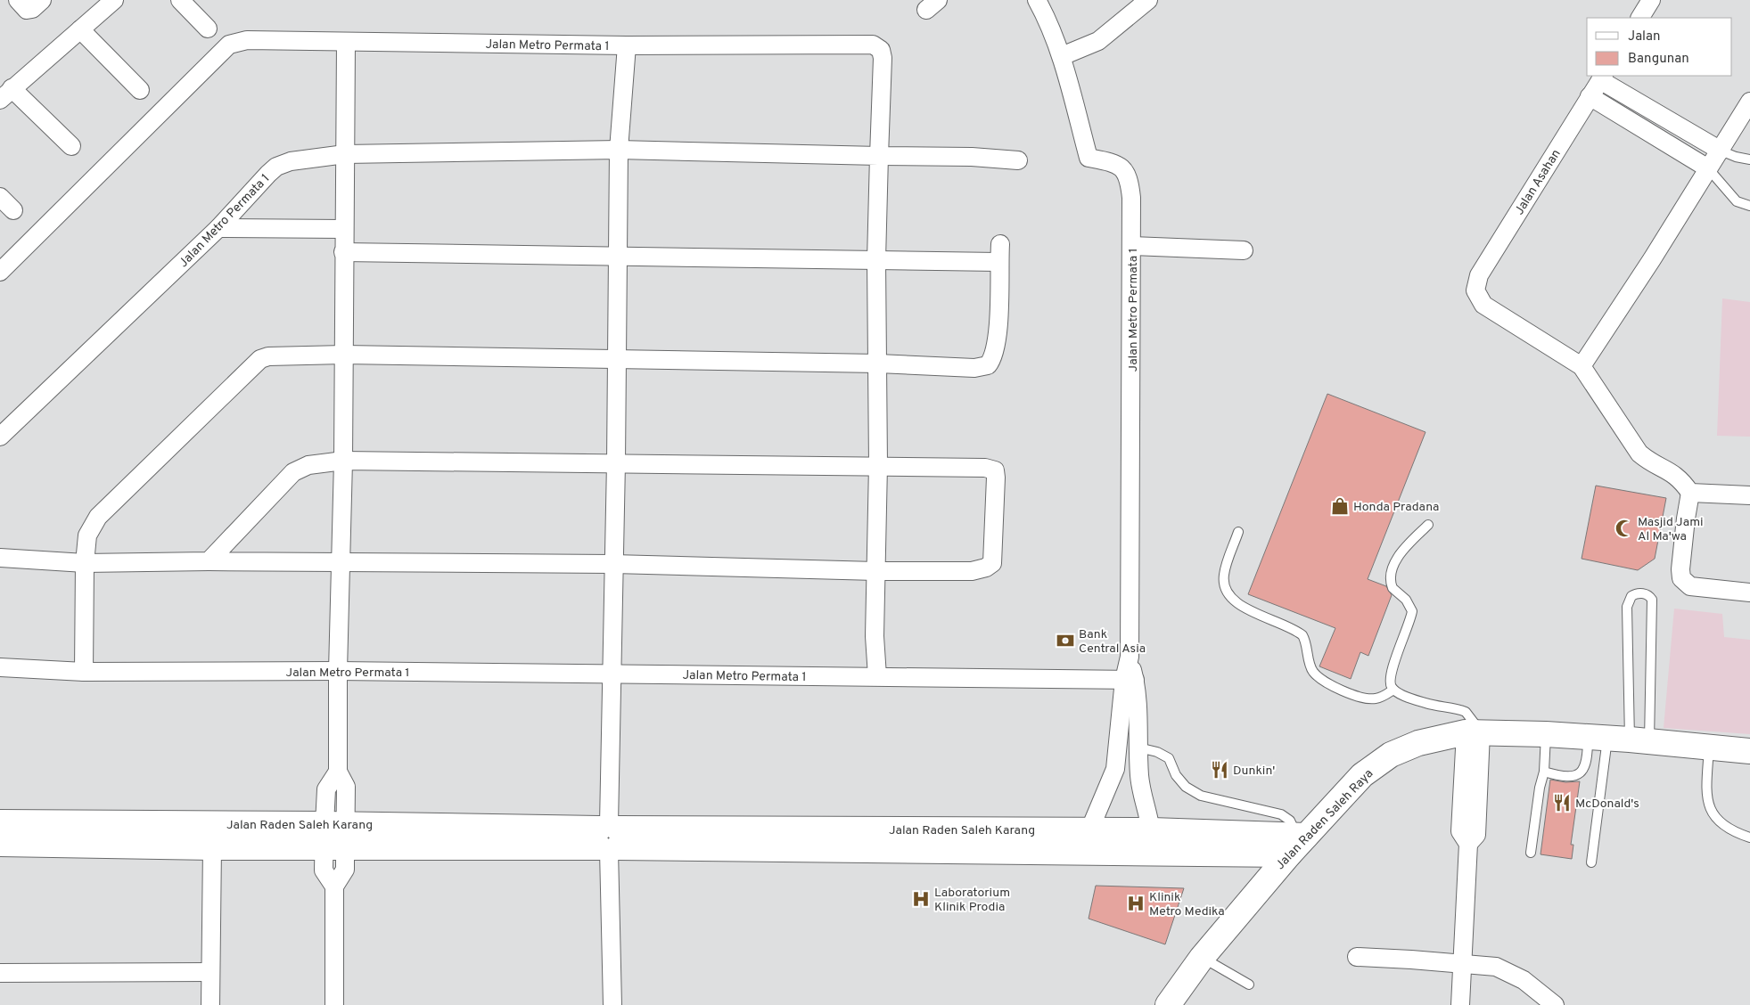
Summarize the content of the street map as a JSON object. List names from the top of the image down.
{
  "streets": {
    "main road": ["Jalan Raden Saleh Raya", "Jalan Raden Saleh Karang"],
    "street": ["Jalan Metro Permata 1", "Jalan Asahan"]
  },
  "crossings": [
    ["Jalan Metro Permata 1", "Jalan Raden Saleh Karang"],
    ["Jalan Raden Saleh Raya", "Jalan Raden Saleh Karang"]
  ],
  "places": {
    "shop": ["Honda Pradana"],
    "mosque": ["Masjid Jami Al Ma'wa"],
    "bank": ["Bank Central Asia"],
    "restaurant": ["Dunkin'", "McDonald's"],
    "hospital": ["Laboratorium Klinik Prodia", "Klinik Metro Medika"]
  },
  "legend": ["Jalan", "Bangunan"]
}
